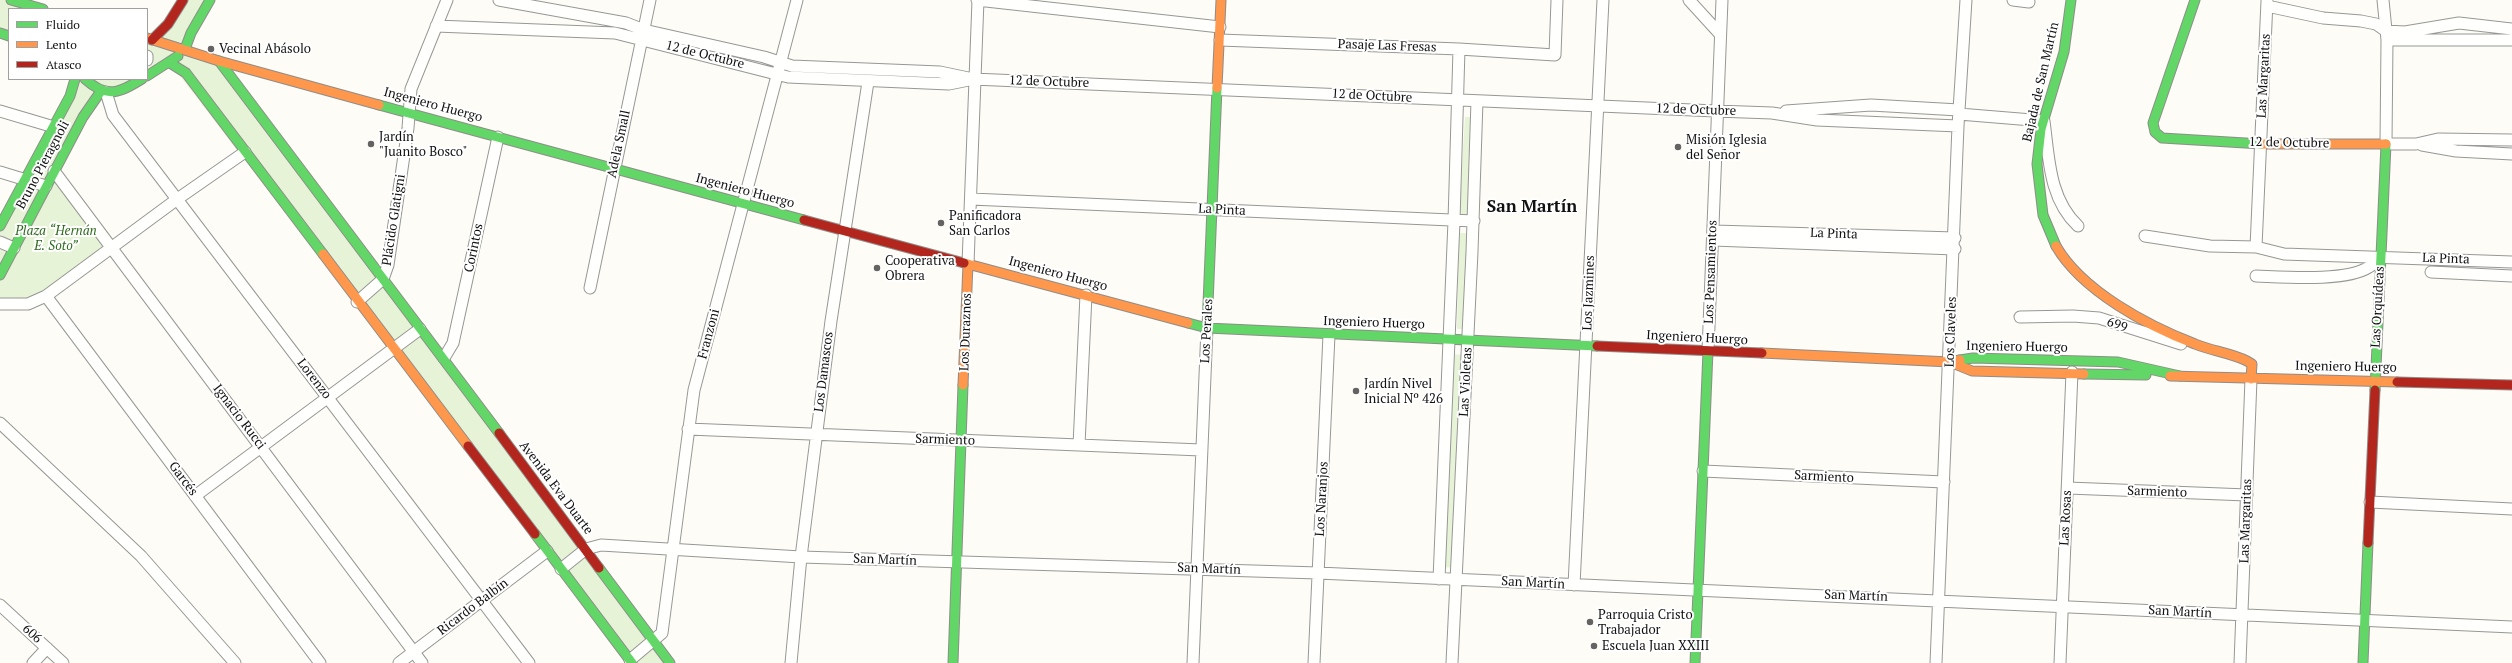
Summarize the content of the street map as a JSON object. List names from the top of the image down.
{
  "streets": {
    "main road": [
      "12 de Octubre",
      "Bajada de San Martín",
      "Ingeniero Huergo",
      "Bruno Pieragnoli",
      "Los Pensamientos",
      "Las Orquídeas",
      "Los Perales",
      "Los Duraznos",
      "Avenida Eva Duarte"
    ],
    "street": [
      "Pasaje Las Fresas",
      "Las Margaritas",
      "Adela Small",
      "La Pinta",
      "Plácido Glatigni",
      "Corintos",
      "Los Jazmines",
      "699",
      "Los Claveles",
      "Franzoni",
      "Los Damascos",
      "Lorenzo",
      "Las Violetas",
      "Ignacio Rucci",
      "Sarmiento",
      "Garcés",
      "Los Naranjos",
      "Las Rosas",
      "San Martín",
      "Ricardo Balbín",
      "606"
    ]
  },
  "crossings": [
    ["Pasaje Las Fresas", "Los Perales"],
    ["Pasaje Las Fresas", "Las Violetas"],
    ["12 de Octubre", "Las Margaritas"],
    ["12 de Octubre", "Bajada de San Martín"],
    ["12 de Octubre", "Adela Small"],
    ["12 de Octubre", "Plácido Glatigni"],
    ["12 de Octubre", "Los Pensamientos"],
    ["12 de Octubre", "Los Jazmines"],
    ["12 de Octubre", "Las Orquídeas"],
    ["12 de Octubre", "Los Perales"],
    ["12 de Octubre", "Los Duraznos"],
    ["12 de Octubre", "Los Claveles"],
    ["12 de Octubre", "Franzoni"],
    ["12 de Octubre", "Los Damascos"],
    ["12 de Octubre", "Las Violetas"],
    ["Las Margaritas", "Bajada de San Martín"],
    ["Las Margaritas", "Ingeniero Huergo"],
    ["Las Margaritas", "La Pinta"],
    ["Las Margaritas", "Sarmiento"],
    ["Las Margaritas", "San Martín"],
    ["Bajada de San Martín", "Ingeniero Huergo"],
    ["Bajada de San Martín", "699"],
    ["Ingeniero Huergo", "Adela Small"],
    ["Ingeniero Huergo", "Plácido Glatigni"],
    ["Ingeniero Huergo", "Corintos"],
    ["Ingeniero Huergo", "Los Pensamientos"],
    ["Ingeniero Huergo", "Los Jazmines"],
    ["Ingeniero Huergo", "Las Orquídeas"],
    ["Ingeniero Huergo", "Los Perales"],
    ["Ingeniero Huergo", "Los Duraznos"],
    ["Ingeniero Huergo", "Los Claveles"],
    ["Ingeniero Huergo", "Franzoni"],
    ["Ingeniero Huergo", "Los Damascos"],
    ["Ingeniero Huergo", "Las Violetas"],
    ["Ingeniero Huergo", "Avenida Eva Duarte"],
    ["Ingeniero Huergo", "Los Naranjos"],
    ["Ingeniero Huergo", "Las Rosas"],
    ["Bruno Pieragnoli", "Lorenzo"],
    ["Bruno Pieragnoli", "Ignacio Rucci"],
    ["La Pinta", "Los Pensamientos"],
    ["La Pinta", "Las Orquídeas"],
    ["La Pinta", "Los Perales"],
    ["La Pinta", "Los Duraznos"],
    ["La Pinta", "Los Claveles"],
    ["La Pinta", "Las Violetas"],
    ["Plácido Glatigni", "Avenida Eva Duarte"],
    ["Corintos", "Avenida Eva Duarte"],
    ["Los Pensamientos", "Sarmiento"],
    ["Los Pensamientos", "San Martín"],
    ["Los Jazmines", "San Martín"],
    ["Las Orquídeas", "San Martín"],
    ["Los Perales", "Sarmiento"],
    ["Los Perales", "San Martín"],
    ["Los Duraznos", "Sarmiento"],
    ["Los Duraznos", "San Martín"],
    ["Los Claveles", "Sarmiento"],
    ["Los Claveles", "San Martín"],
    ["Franzoni", "Sarmiento"],
    ["Franzoni", "Avenida Eva Duarte"],
    ["Franzoni", "San Martín"],
    ["Los Damascos", "Sarmiento"],
    ["Los Damascos", "San Martín"],
    ["Lorenzo", "Ricardo Balbín"],
    ["Las Violetas", "San Martín"],
    ["Ignacio Rucci", "Ricardo Balbín"],
    ["Sarmiento", "Las Rosas"],
    ["Avenida Eva Duarte", "San Martín"],
    ["Los Naranjos", "San Martín"],
    ["Las Rosas", "San Martín"]
  ],
  "districts": ["San Martín"],
  "parks": ["Plaza “Hernán E. Soto”"],
  "places": [
    "Vecinal Abásolo",
    "Jardín \"Juanito Bosco\"",
    "Misión Iglesia del Señor",
    "Panificadora San Carlos",
    "Cooperativa Obrera",
    "Jardín Nivel Inicial Nº 426",
    "Parroquia Cristo Trabajador",
    "Escuela Juan XXIII"
  ],
  "legend": ["Fluido", "Lento", "Atasco"]
}
